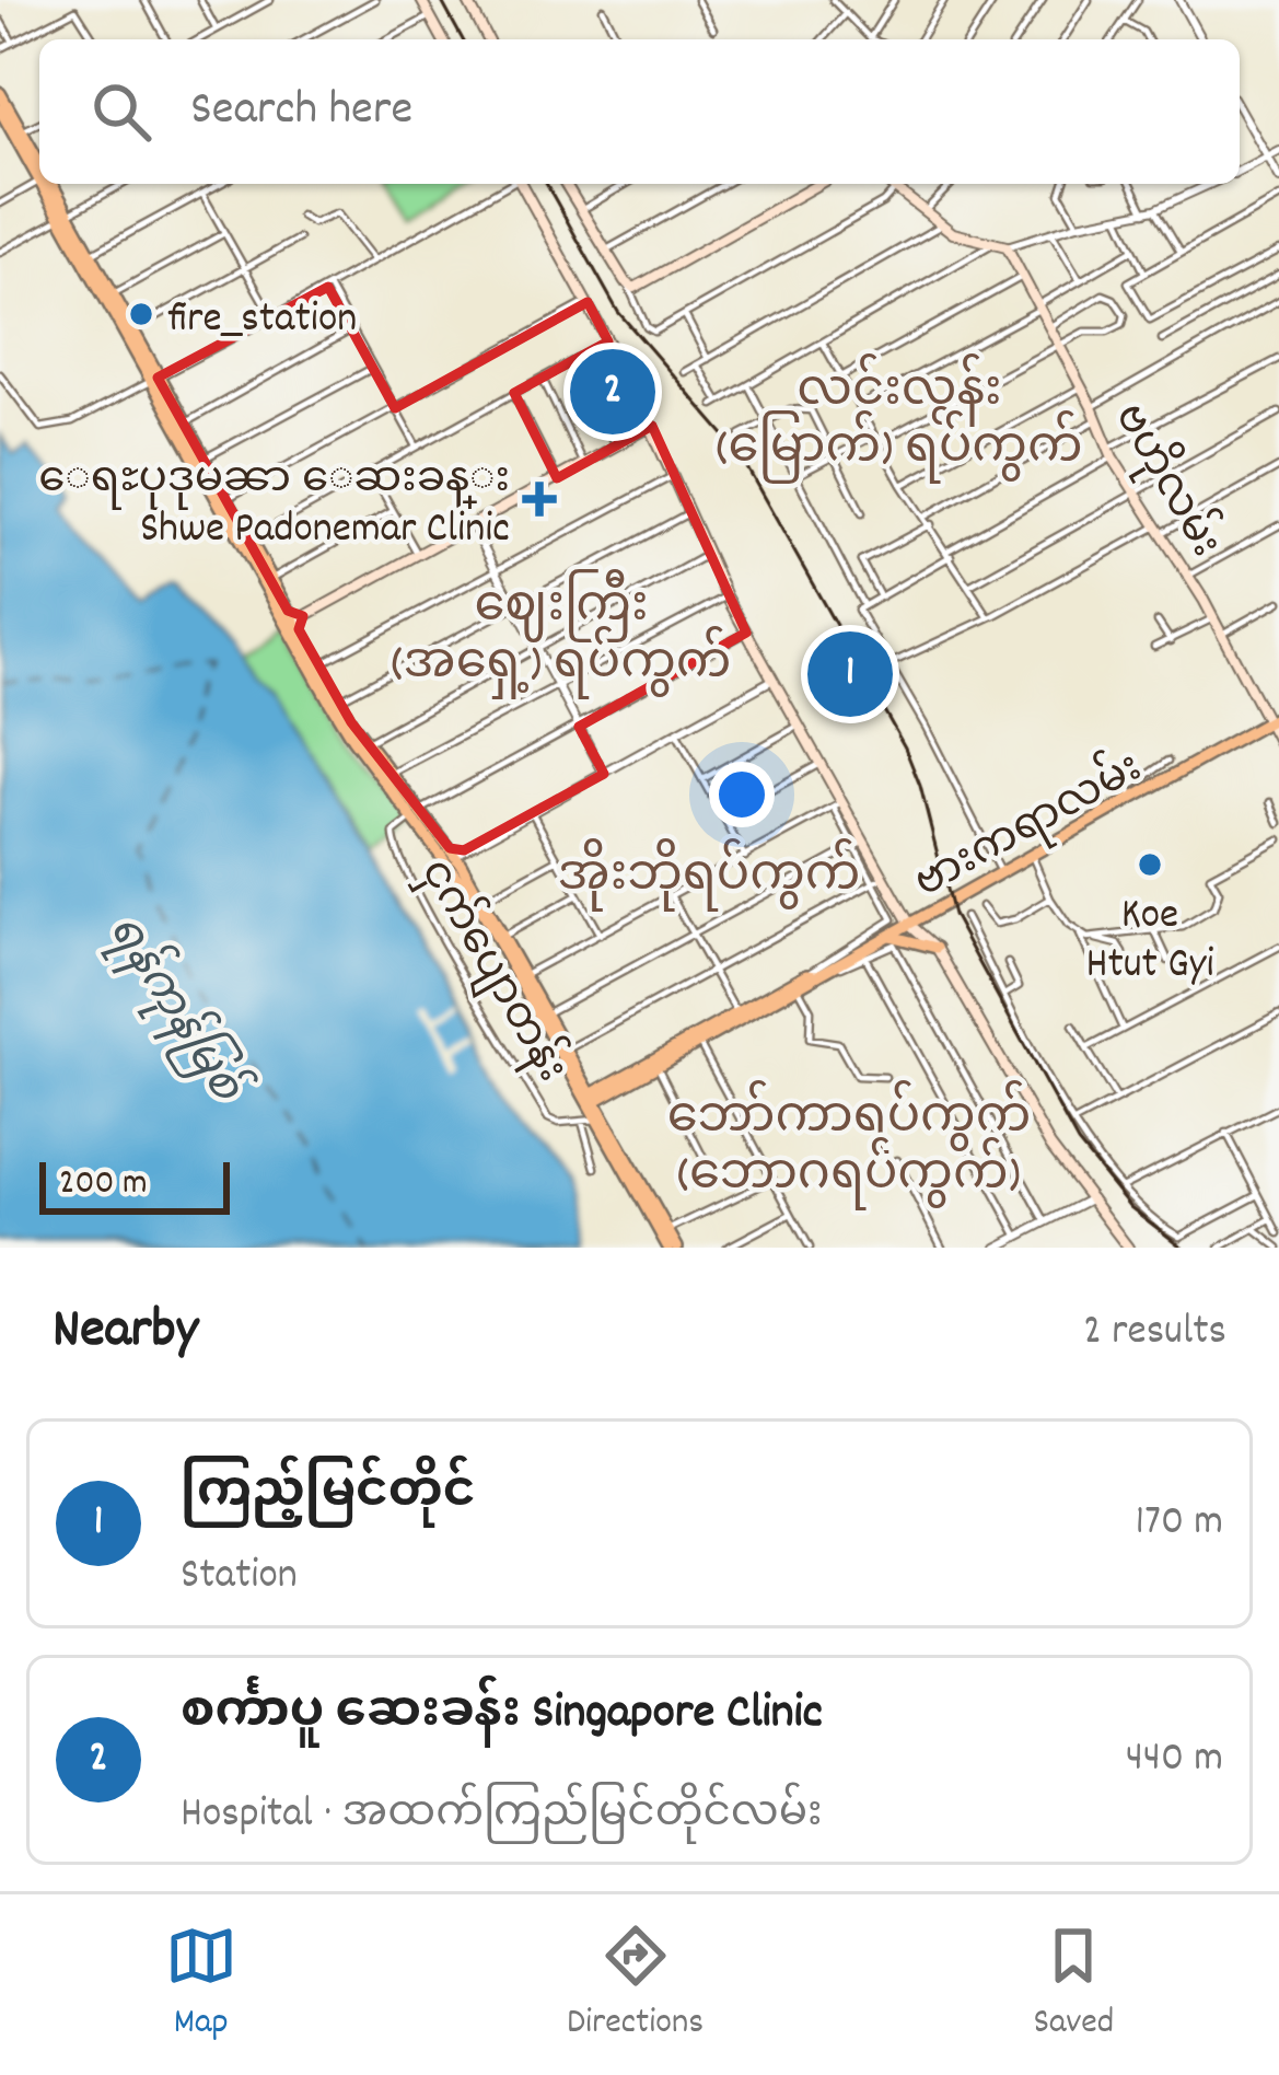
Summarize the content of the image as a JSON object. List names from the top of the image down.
{
  "streets": {
    "main road": ["ဗဟိုလမ်း", "ဗားကရာလမ်း"],
    "street": ["ငှက်ပျောတန်း"]
  },
  "crossings": [
    ["ဗဟိုလမ်း", "ဗားကရာလမ်း"],
    ["ဗားကရာလမ်း", "ငှက်ပျောတန်း"]
  ],
  "districts": [
    "လင်းလွန်း (မြောက်) ရပ်ကွက်",
    "ဈေးကြီး (အရှေ့) ရပ်ကွက်",
    "အိုးဘိုရပ်ကွက်",
    "ဘော်ကာရပ်ကွက် (ဘောဂရပ်ကွက်)"
  ],
  "water": ["ရန်ကုန်မြစ်"],
  "places": {
    "other": ["fire_station", "Koe Htut Gyi"],
    "health": ["ေရႊပုဒုမၼာ ေဆးခန္း Shwe Padonemar Clinic"]
  },
  "scale_bar": "200 m",
  "page": {
    "search": "Search here",
    "pins": ["2", "1"],
    "scale": "200 m",
    "heading": ["Nearby", "2 results"],
    "list": [
      {
        "mark": "1",
        "name": "ကြည့်မြင်တိုင်",
        "note": "Station",
        "value": "170 m"
      },
      {
        "mark": "2",
        "name": "စင်္ကာပူ ဆေးခန်း Singapore Clinic",
        "note": "Hospital · အထက်ကြည်မြင်တိုင်လမ်း",
        "value": "440 m"
      }
    ],
    "nav": ["Map", "Directions", "Saved"]
  }
}
